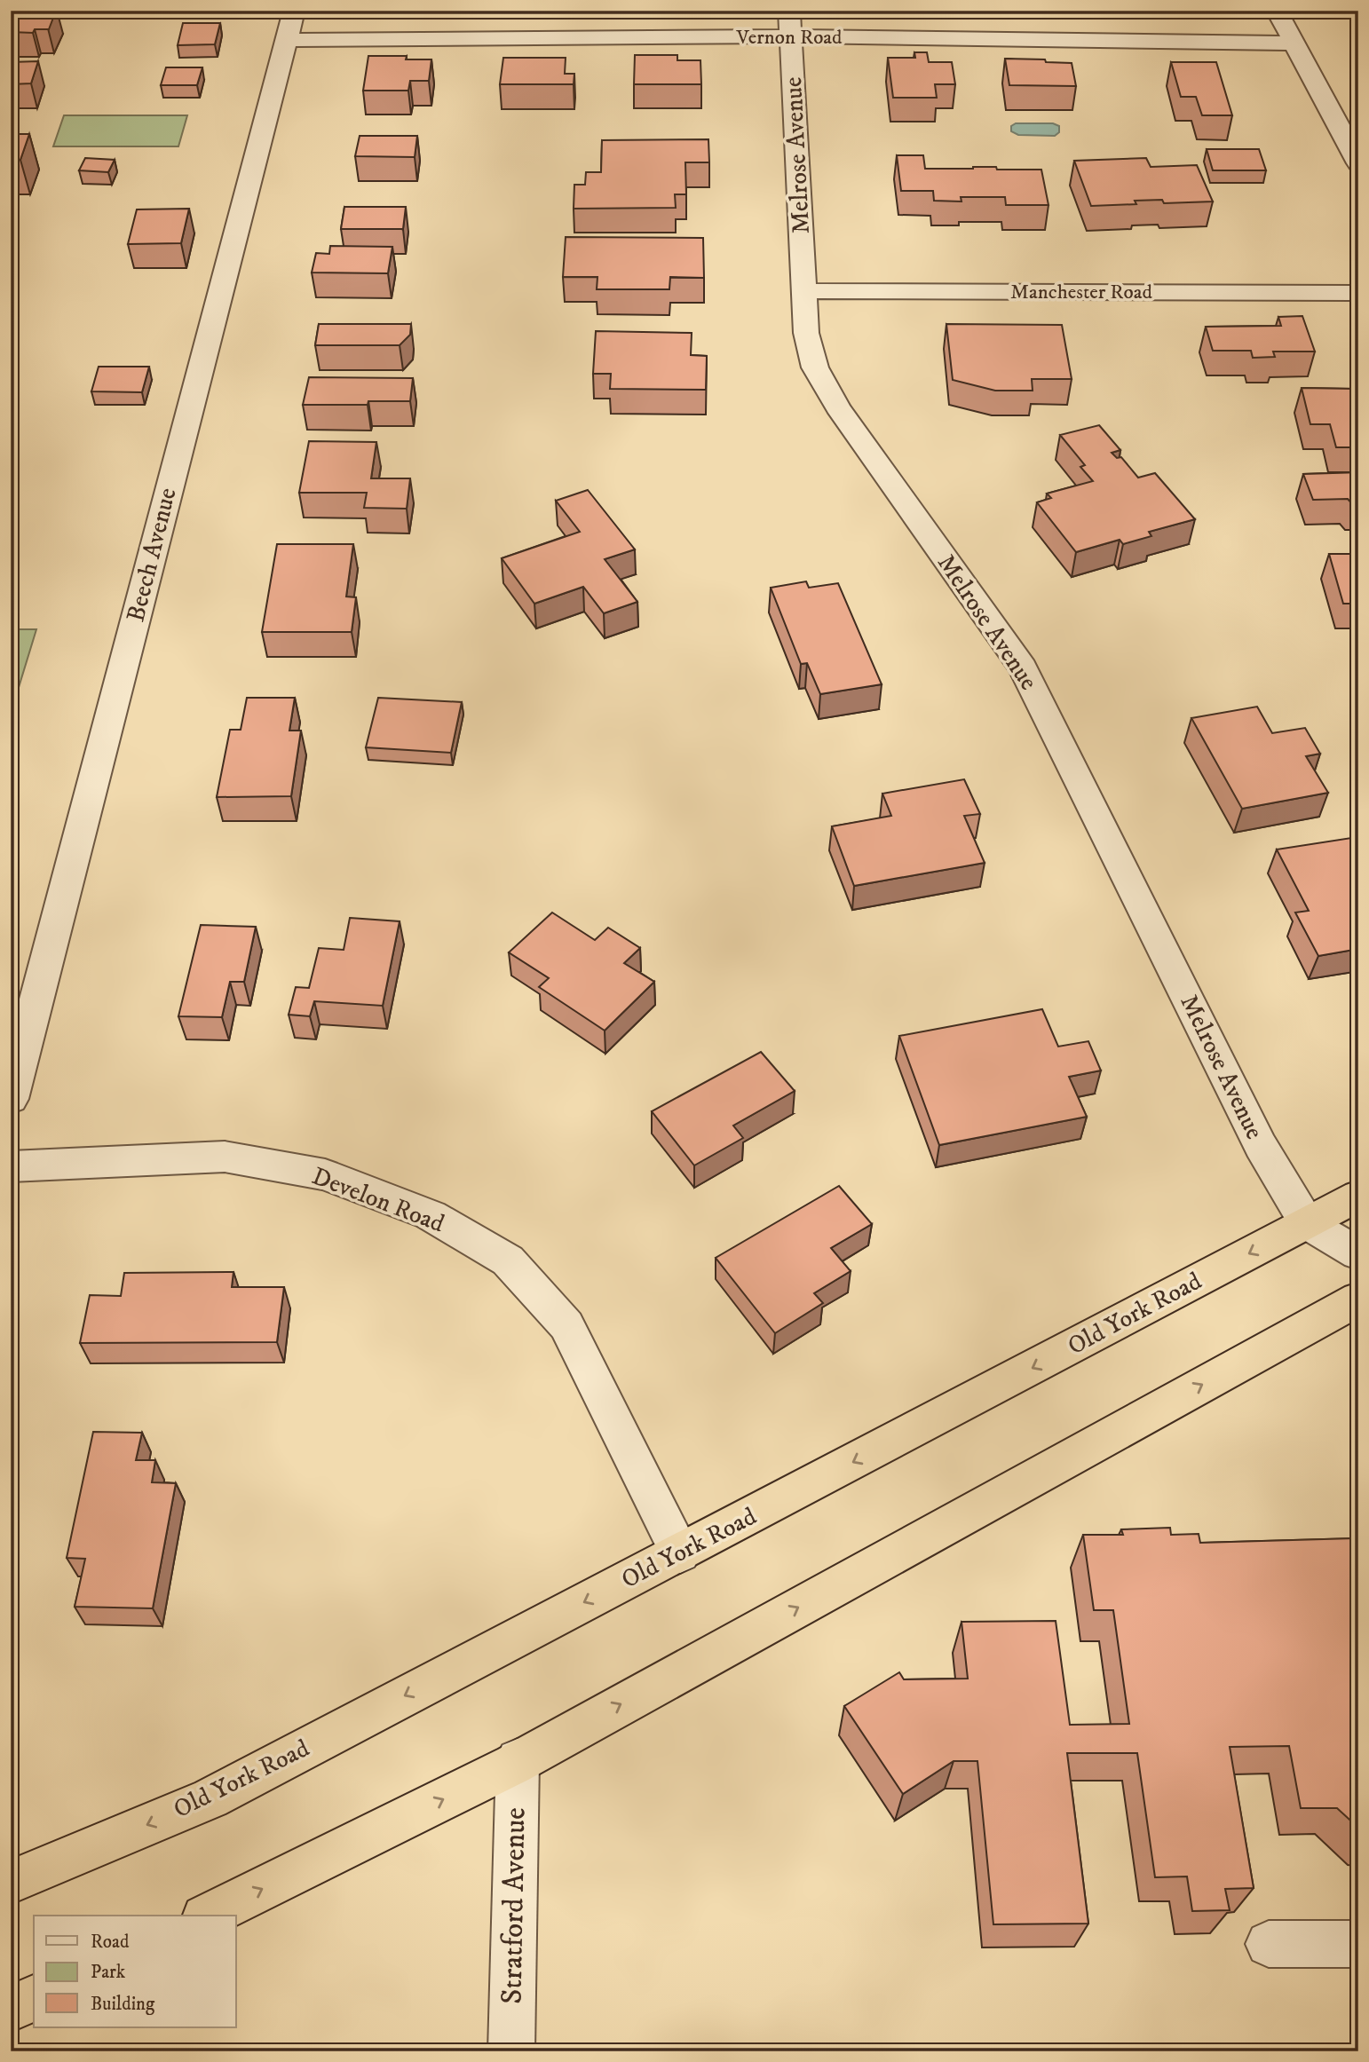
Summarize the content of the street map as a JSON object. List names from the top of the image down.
{
  "streets": {
    "highway": ["Old York Road"],
    "street": [
      "Vernon Road",
      "Melrose Avenue",
      "Manchester Road",
      "Beech Avenue",
      "Develon Road",
      "Stratford Avenue"
    ]
  },
  "crossings": [
    ["Vernon Road", "Melrose Avenue"],
    ["Vernon Road", "Beech Avenue"],
    ["Melrose Avenue", "Manchester Road"],
    ["Melrose Avenue", "Old York Road"],
    ["Develon Road", "Old York Road"]
  ],
  "legend": ["Road", "Park", "Building"]
}
